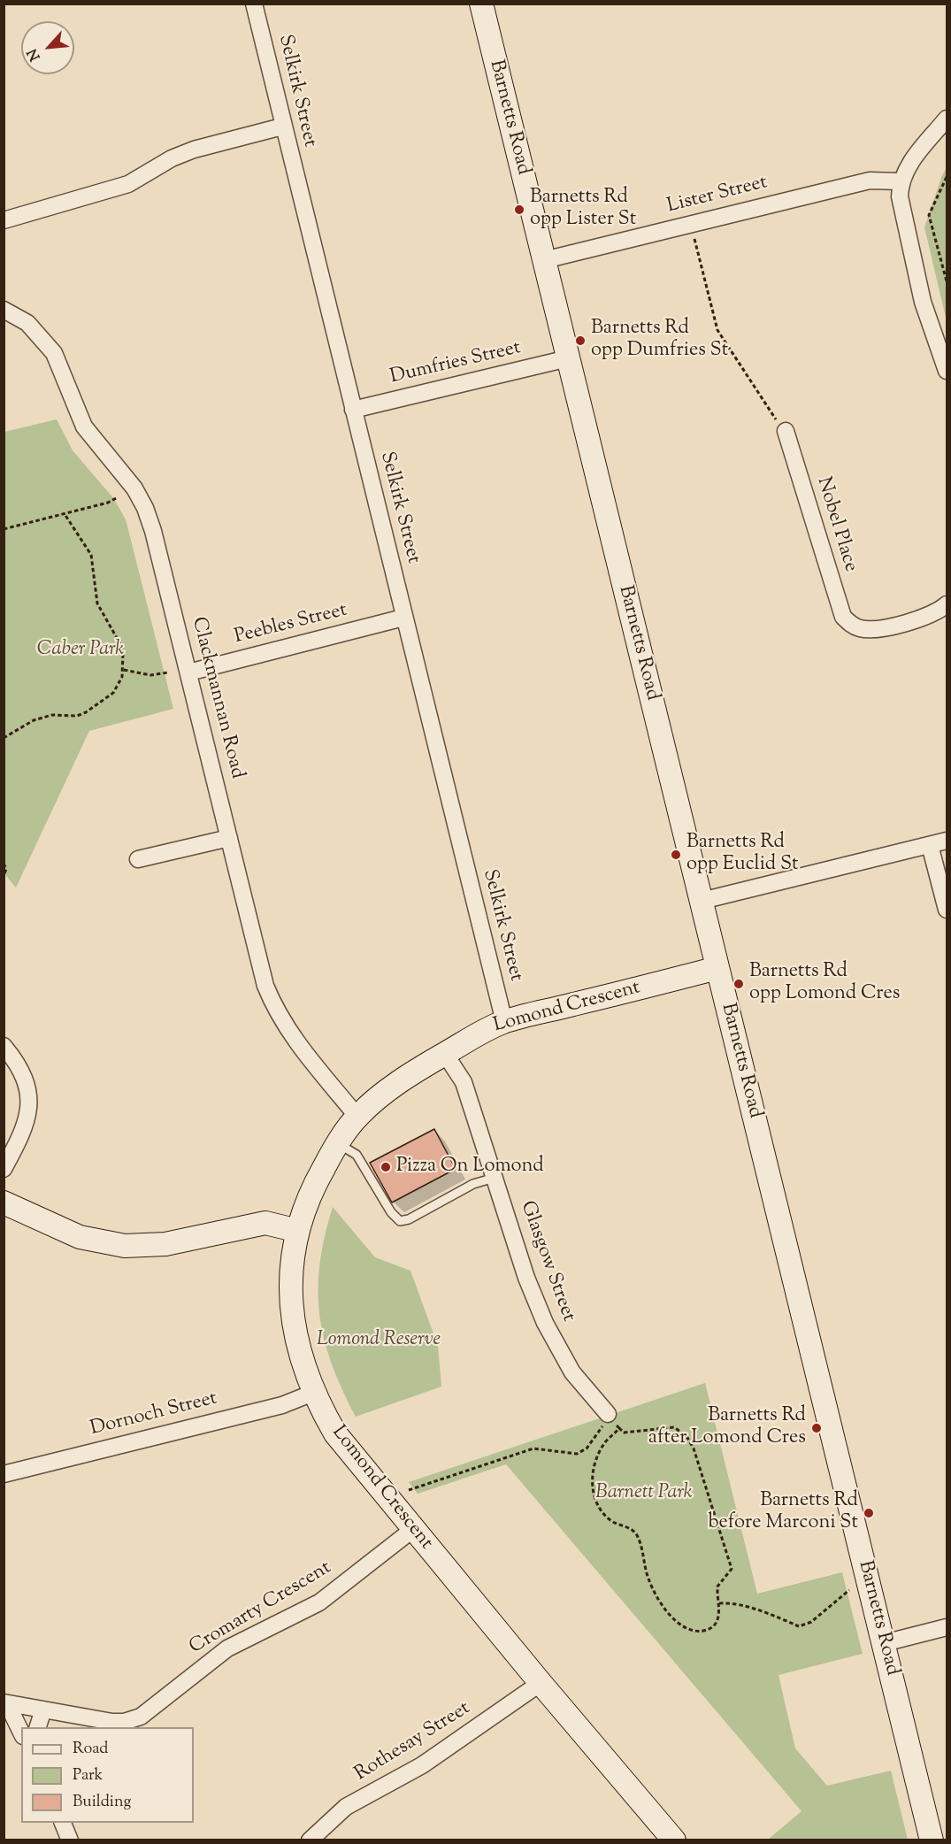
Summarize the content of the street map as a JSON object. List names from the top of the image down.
{
  "streets": {
    "street": [
      "Selkirk Street",
      "Barnetts Road",
      "Lister Street",
      "Dumfries Street",
      "Nobel Place",
      "Peebles Street",
      "Clackmannan Road",
      "Lomond Crescent",
      "Glasgow Street",
      "Dornoch Street",
      "Cromarty Crescent",
      "Rothesay Street"
    ]
  },
  "crossings": [
    ["Selkirk Street", "Dumfries Street"],
    ["Selkirk Street", "Peebles Street"],
    ["Selkirk Street", "Lomond Crescent"],
    ["Barnetts Road", "Lister Street"],
    ["Barnetts Road", "Dumfries Street"],
    ["Barnetts Road", "Lomond Crescent"],
    ["Peebles Street", "Clackmannan Road"],
    ["Clackmannan Road", "Lomond Crescent"],
    ["Lomond Crescent", "Glasgow Street"],
    ["Lomond Crescent", "Dornoch Street"],
    ["Lomond Crescent", "Cromarty Crescent"],
    ["Lomond Crescent", "Rothesay Street"]
  ],
  "parks": ["Caber Park", "Lomond Reserve", "Barnett Park"],
  "places": [
    "Barnetts Rd opp Lister St",
    "Barnetts Rd opp Dumfries St",
    "Barnetts Rd opp Euclid St",
    "Barnetts Rd opp Lomond Cres",
    "Pizza On Lomond",
    "Barnetts Rd after Lomond Cres",
    "Barnetts Rd before Marconi St"
  ],
  "legend": ["Road", "Park", "Building"],
  "north": "bottom left"
}
